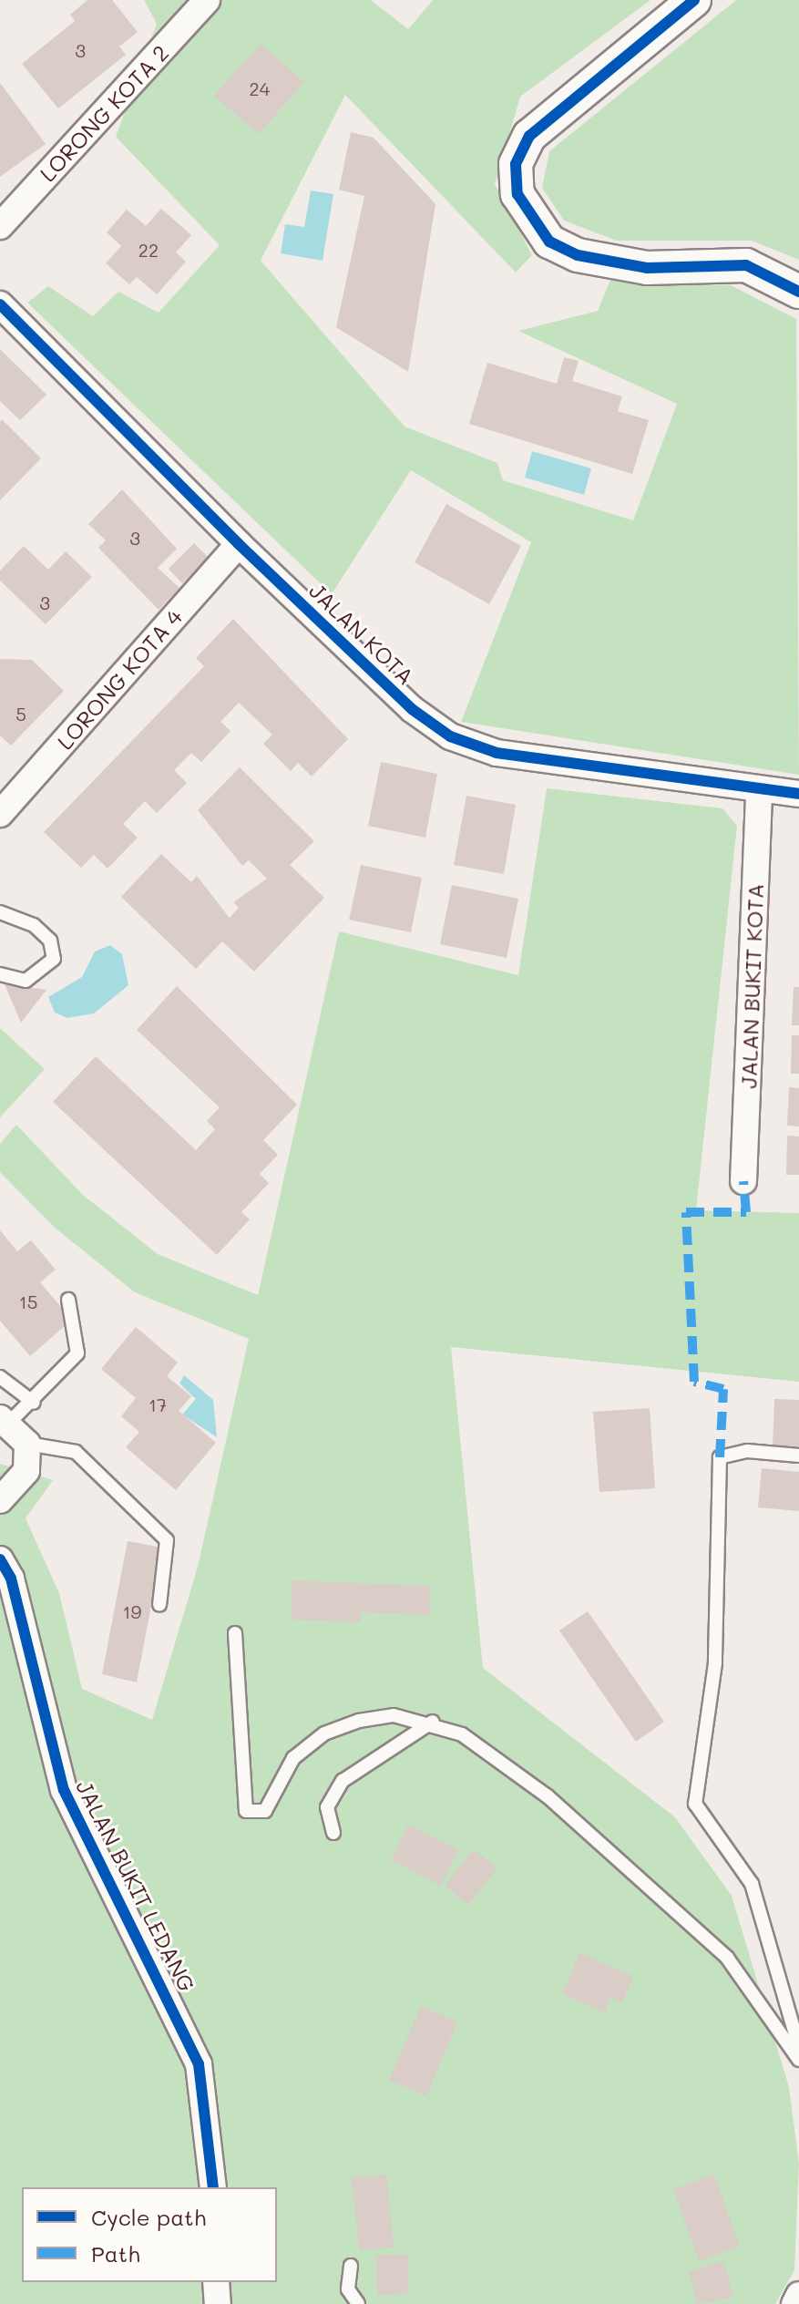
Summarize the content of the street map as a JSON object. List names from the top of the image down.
{
  "streets": {
    "street": [
      "LORONG KOTA 2",
      "JALAN KOTA",
      "LORONG KOTA 4",
      "JALAN BUKIT KOTA",
      "JALAN BUKIT LEDANG"
    ]
  },
  "crossings": [
    ["JALAN KOTA", "LORONG KOTA 4"],
    ["JALAN KOTA", "JALAN BUKIT KOTA"]
  ],
  "house_numbers": [
    "3",
    "24",
    "22",
    "3",
    "3",
    "5",
    "15",
    "17",
    "19"
  ],
  "legend": ["Cycle path", "Path"]
}
